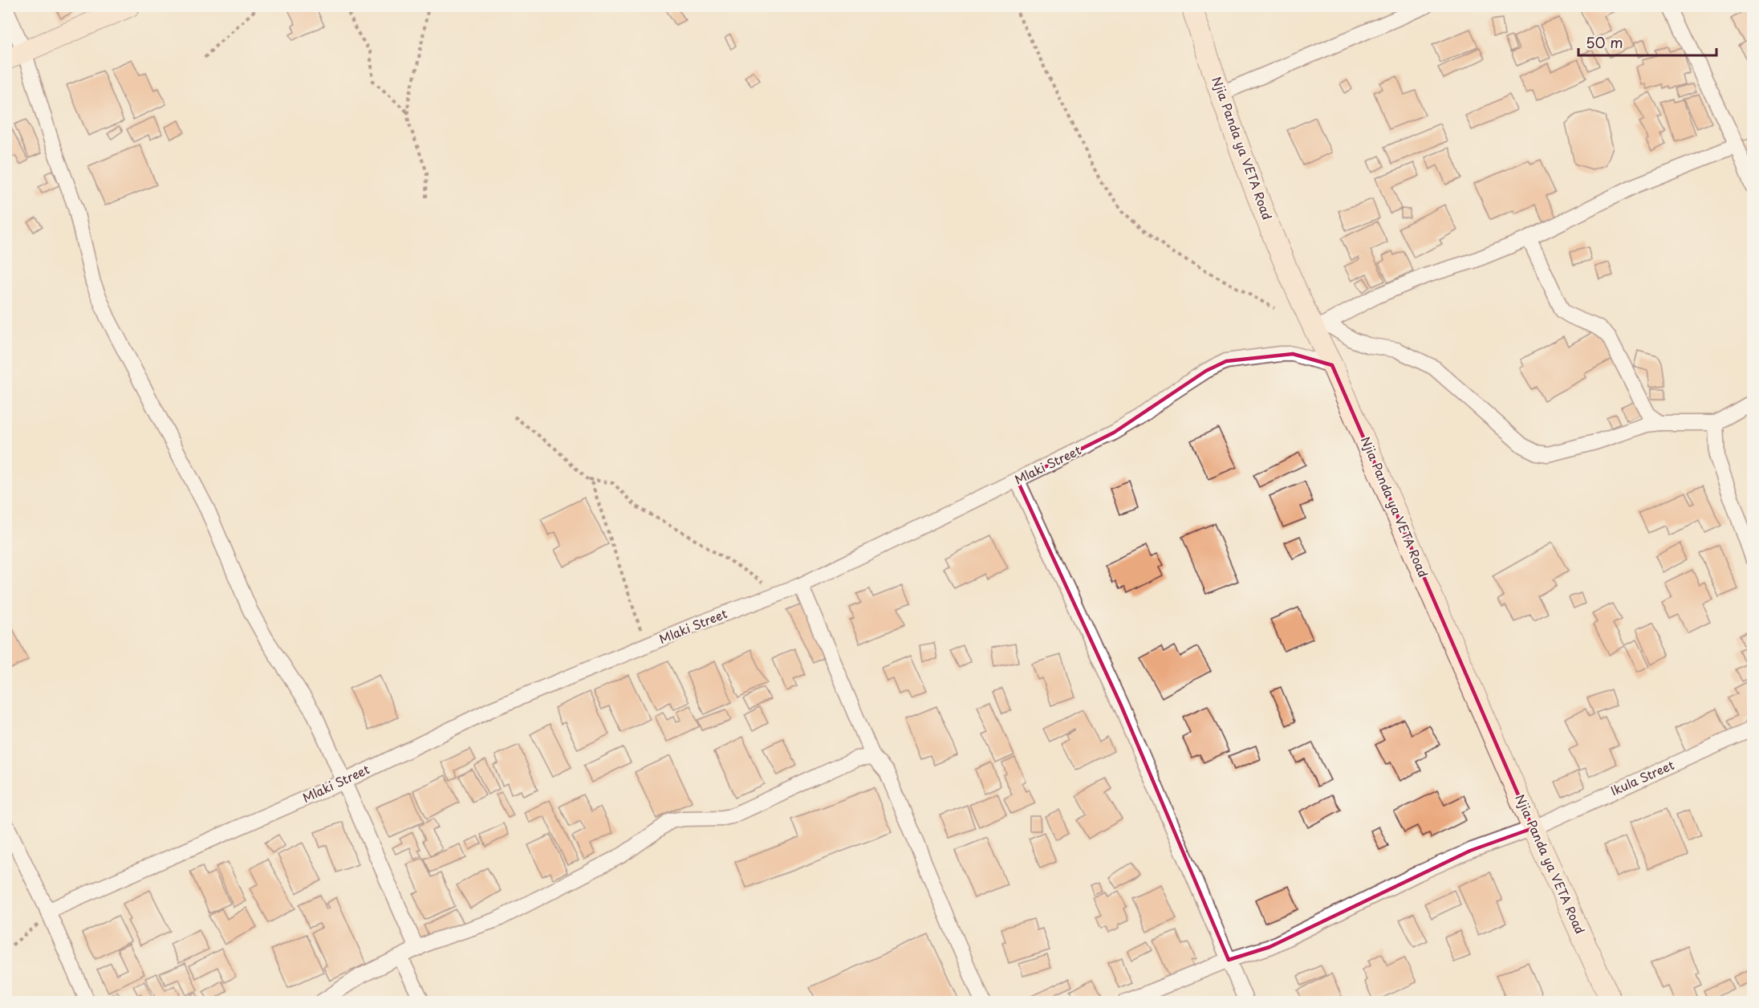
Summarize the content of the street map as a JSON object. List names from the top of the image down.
{
  "streets": {
    "street": ["Njia Panda ya VETA Road", "Mlaki Street", "Ikula Street"]
  },
  "crossings": [
    ["Njia Panda ya VETA Road", "Mlaki Street"],
    ["Njia Panda ya VETA Road", "Ikula Street"]
  ],
  "scale_bar": "50 m"
}
